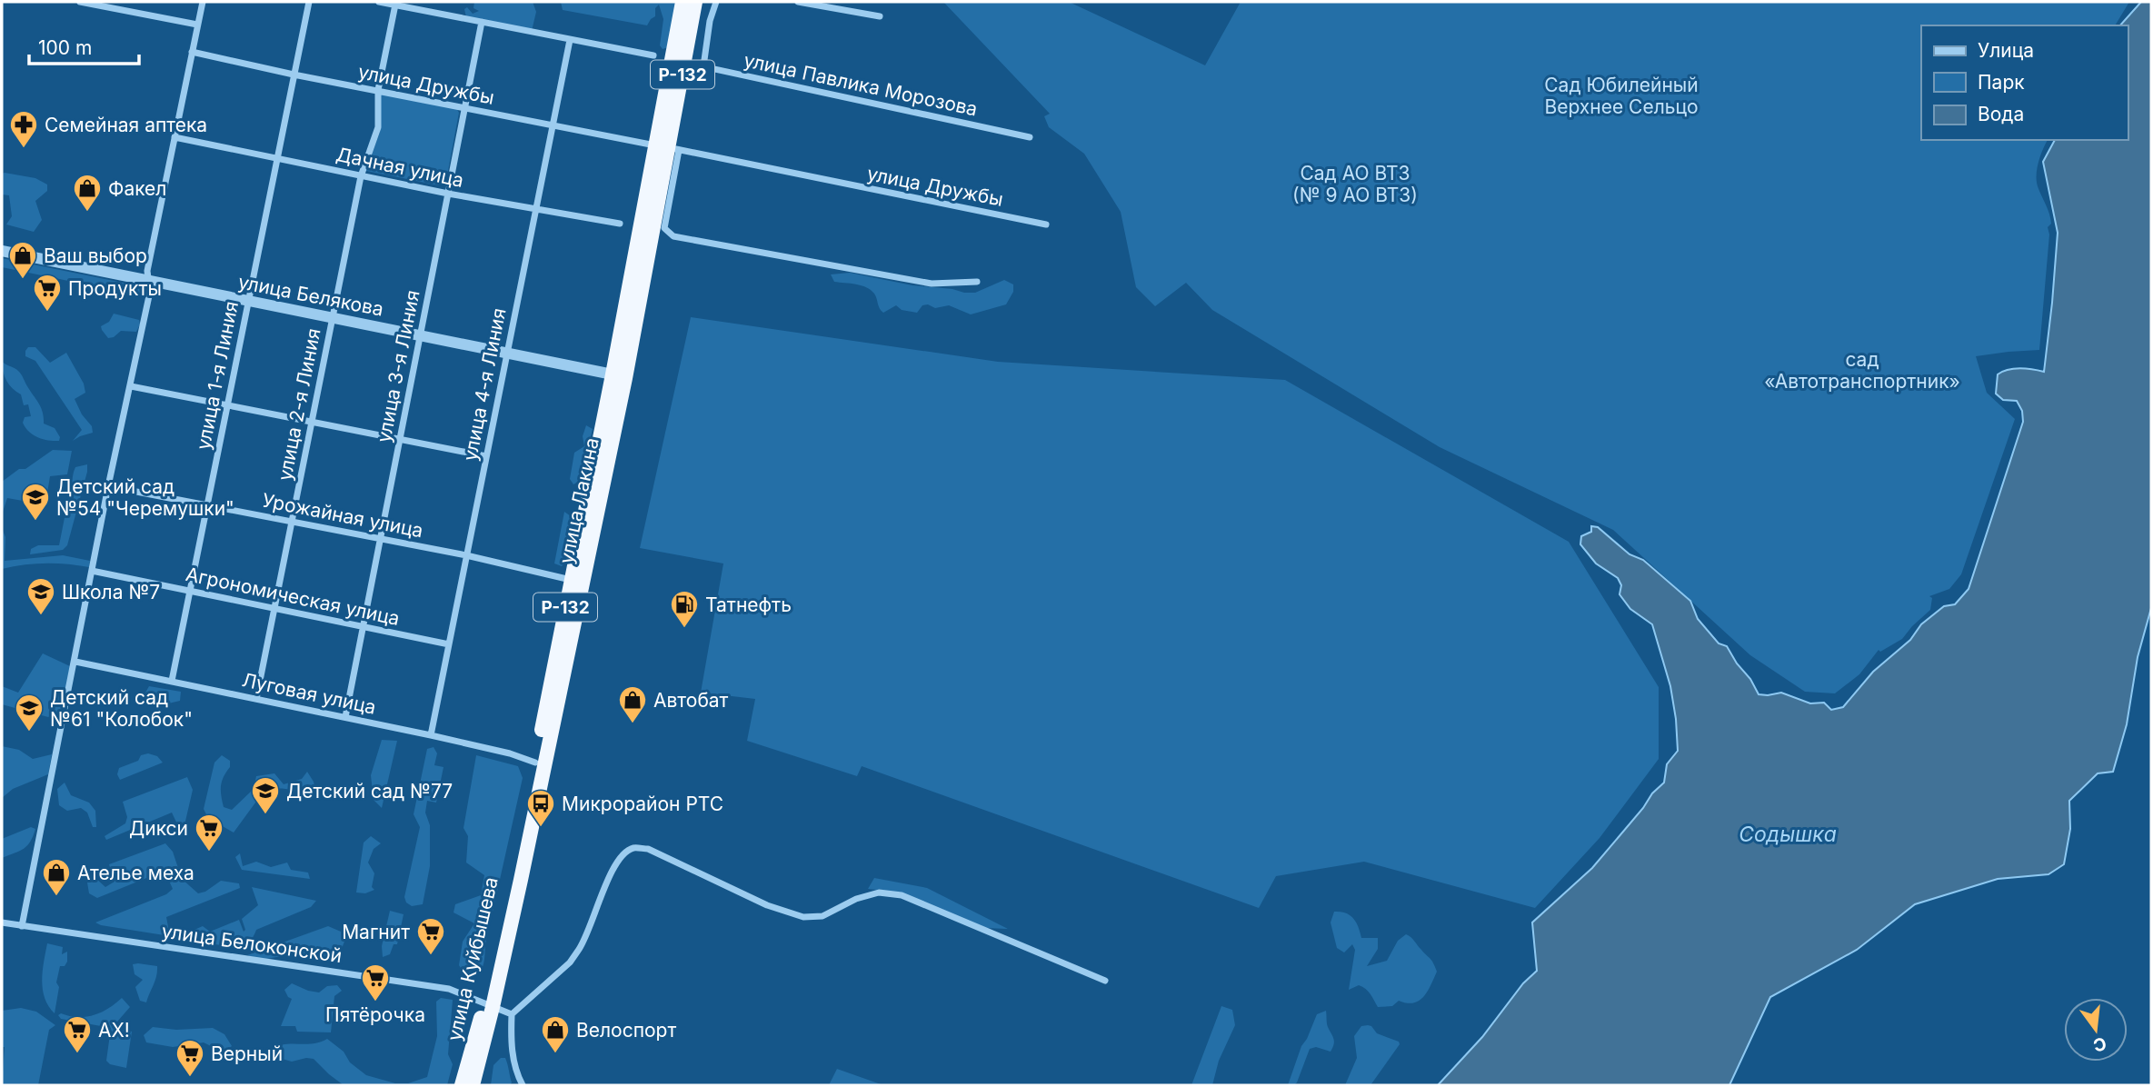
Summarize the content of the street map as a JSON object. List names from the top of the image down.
{
  "streets": {
    "highway": ["Р-132", "улица Лакина", "улица Куйбышева"],
    "street": [
      "улица Дружбы",
      "улица Павлика Морозова",
      "Дачная улица",
      "улица Белякова",
      "улица 3-я Линия",
      "улица 1-я Линия",
      "улица 4-я Линия",
      "улица 2-я Линия",
      "Урожайная улица",
      "Агрономическая улица",
      "Луговая улица",
      "улица Белоконской"
    ]
  },
  "crossings": [
    ["улица Дружбы", "улица 3-я Линия"],
    ["улица Дружбы", "улица 1-я Линия"],
    ["улица Дружбы", "улица 4-я Линия"],
    ["улица Дружбы", "улица 2-я Линия"],
    ["улица Дружбы", "улица Лакина"],
    ["улица Павлика Морозова", "улица Лакина"],
    ["Дачная улица", "улица 3-я Линия"],
    ["Дачная улица", "улица 1-я Линия"],
    ["Дачная улица", "улица 4-я Линия"],
    ["Дачная улица", "улица 2-я Линия"],
    ["улица Белякова", "улица 3-я Линия"],
    ["улица Белякова", "улица 1-я Линия"],
    ["улица Белякова", "улица 4-я Линия"],
    ["улица Белякова", "улица 2-я Линия"],
    ["улица Белякова", "улица Лакина"],
    ["улица 3-я Линия", "Урожайная улица"],
    ["улица 3-я Линия", "Агрономическая улица"],
    ["улица 3-я Линия", "Луговая улица"],
    ["улица 1-я Линия", "Урожайная улица"],
    ["улица 1-я Линия", "Агрономическая улица"],
    ["улица 1-я Линия", "Луговая улица"],
    ["улица 4-я Линия", "Урожайная улица"],
    ["улица 4-я Линия", "Агрономическая улица"],
    ["улица 4-я Линия", "Луговая улица"],
    ["улица 2-я Линия", "Урожайная улица"],
    ["улица 2-я Линия", "Агрономическая улица"],
    ["улица 2-я Линия", "Луговая улица"],
    ["улица Лакина", "Урожайная улица"],
    ["улица Лакина", "Луговая улица"],
    ["улица Лакина", "улица Белоконской"],
    ["улица Лакина", "улица Куйбышева"],
    ["улица Белоконской", "улица Куйбышева"]
  ],
  "water": ["Содышка"],
  "parks": ["Сад Юбилейный Верхнее Сельцо", "Сад АО ВТЗ (№ 9 АО ВТЗ)", "сад «Автотранспортник»"],
  "places": {
    "pharmacy": ["Семейная аптека"],
    "shop": [
      "Факел",
      "Ваш выбор",
      "Автобат",
      "Ателье меха",
      "Велоспорт"
    ],
    "supermarket": [
      "Продукты",
      "Дикси",
      "Магнит",
      "Пятёрочка",
      "АХ!",
      "Верный"
    ],
    "school or university": [
      "Детский сад №54 \"Черемушки\"",
      "Школа №7",
      "Детский сад №61 \"Колобок\"",
      "Детский сад №77"
    ],
    "fuel station": ["Татнефть"],
    "bus stop": ["Микрорайон РТС"]
  },
  "legend": ["Улица", "Парк", "Вода"],
  "scale_bar": "100 m",
  "north": "bottom"
}
